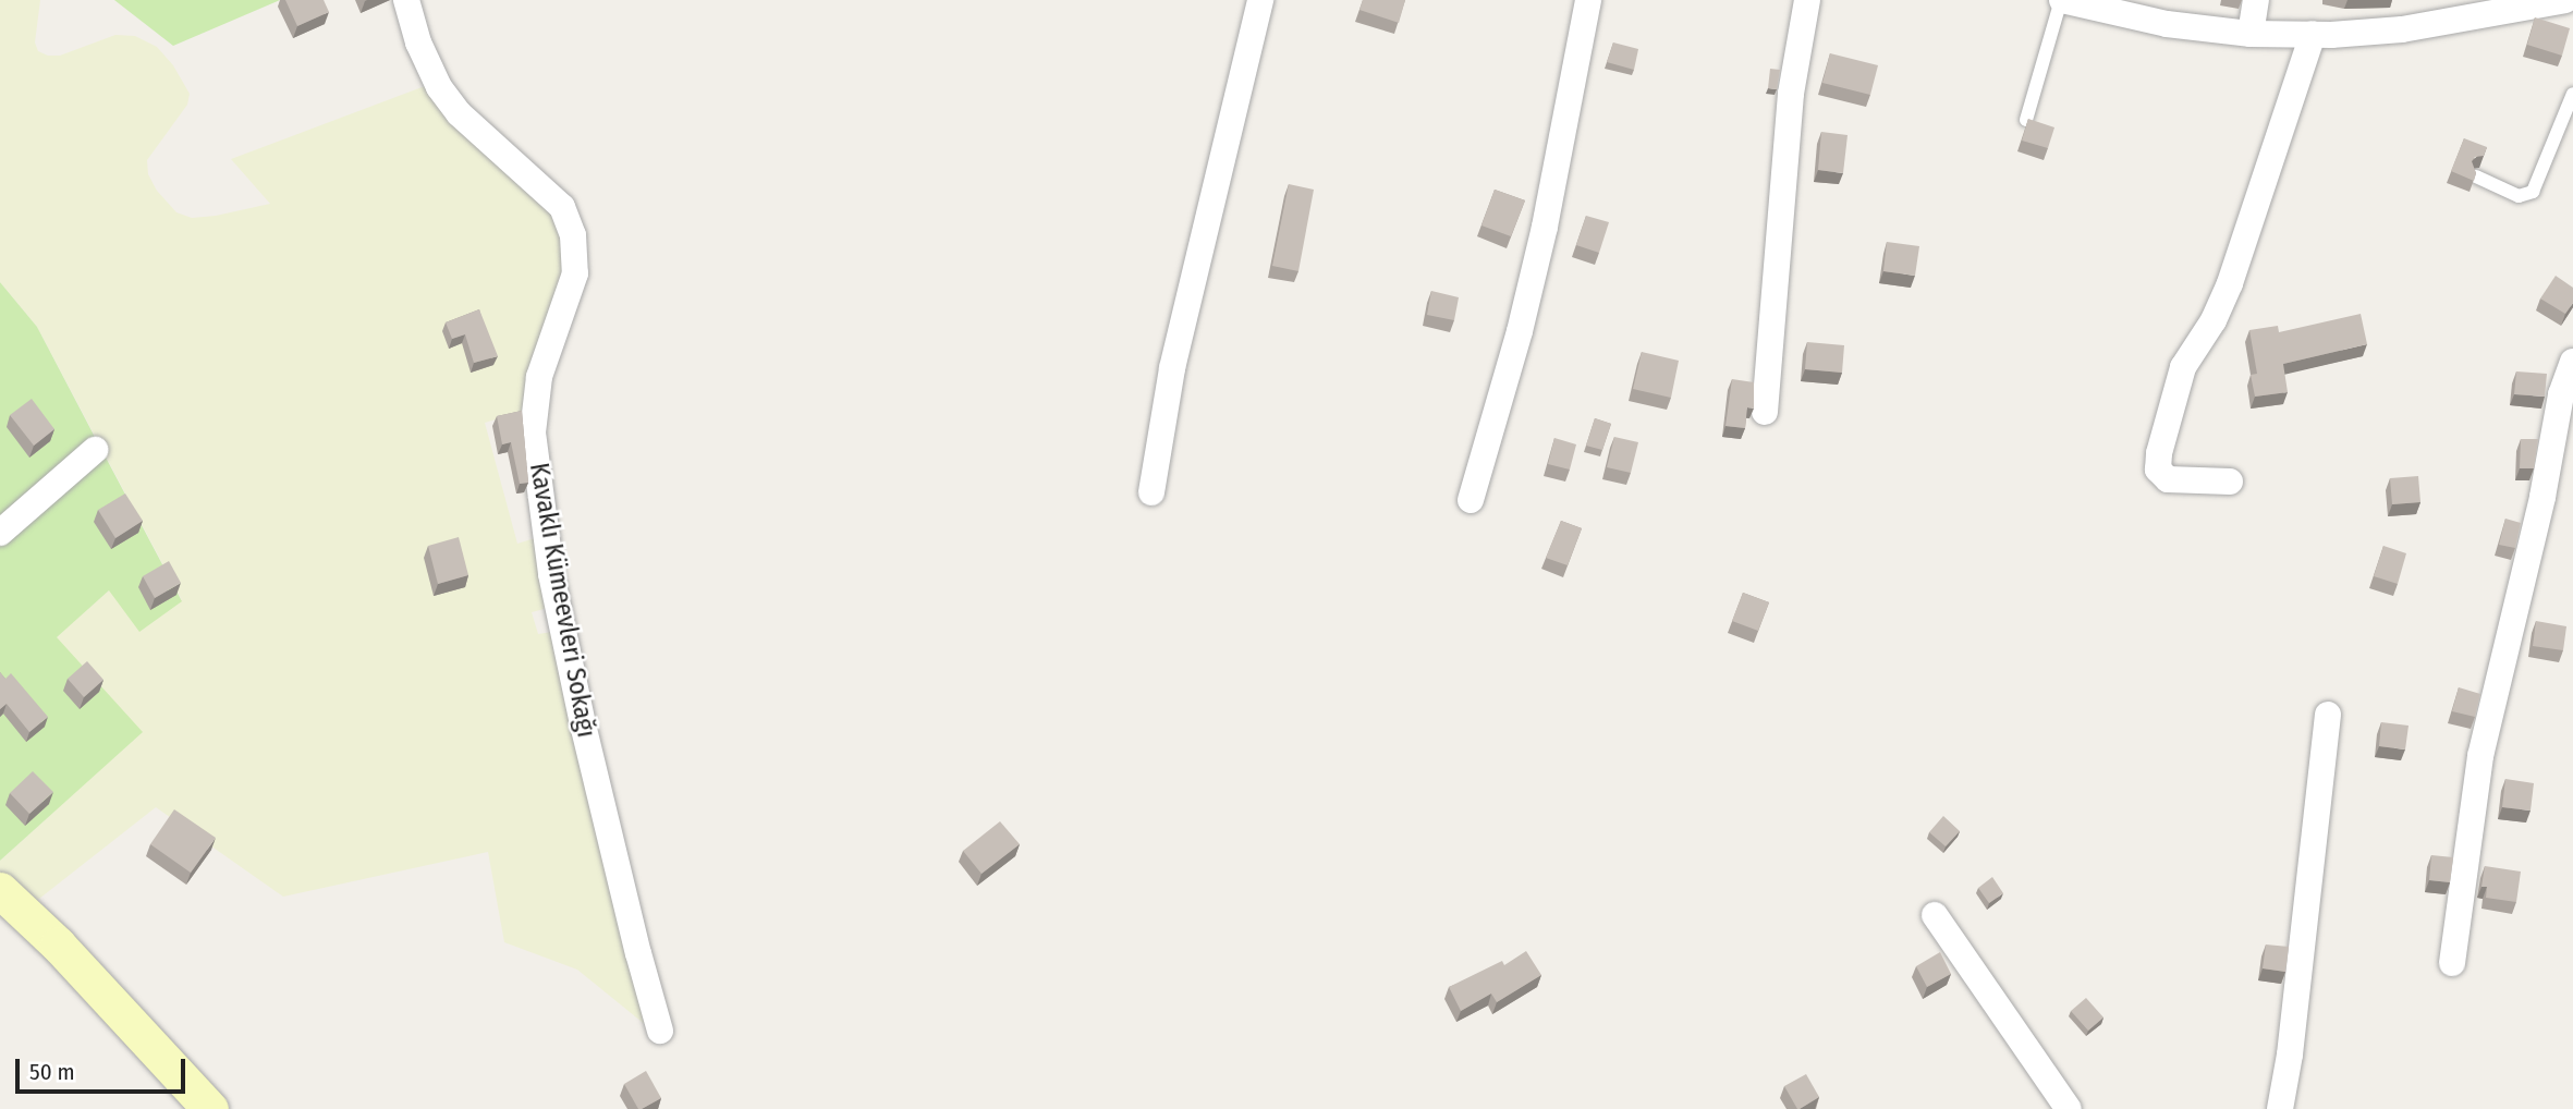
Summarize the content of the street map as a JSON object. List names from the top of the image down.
{
  "streets": {
    "street": ["Kavaklı Kümeevleri Sokağı"]
  },
  "scale_bar": "50 m"
}
